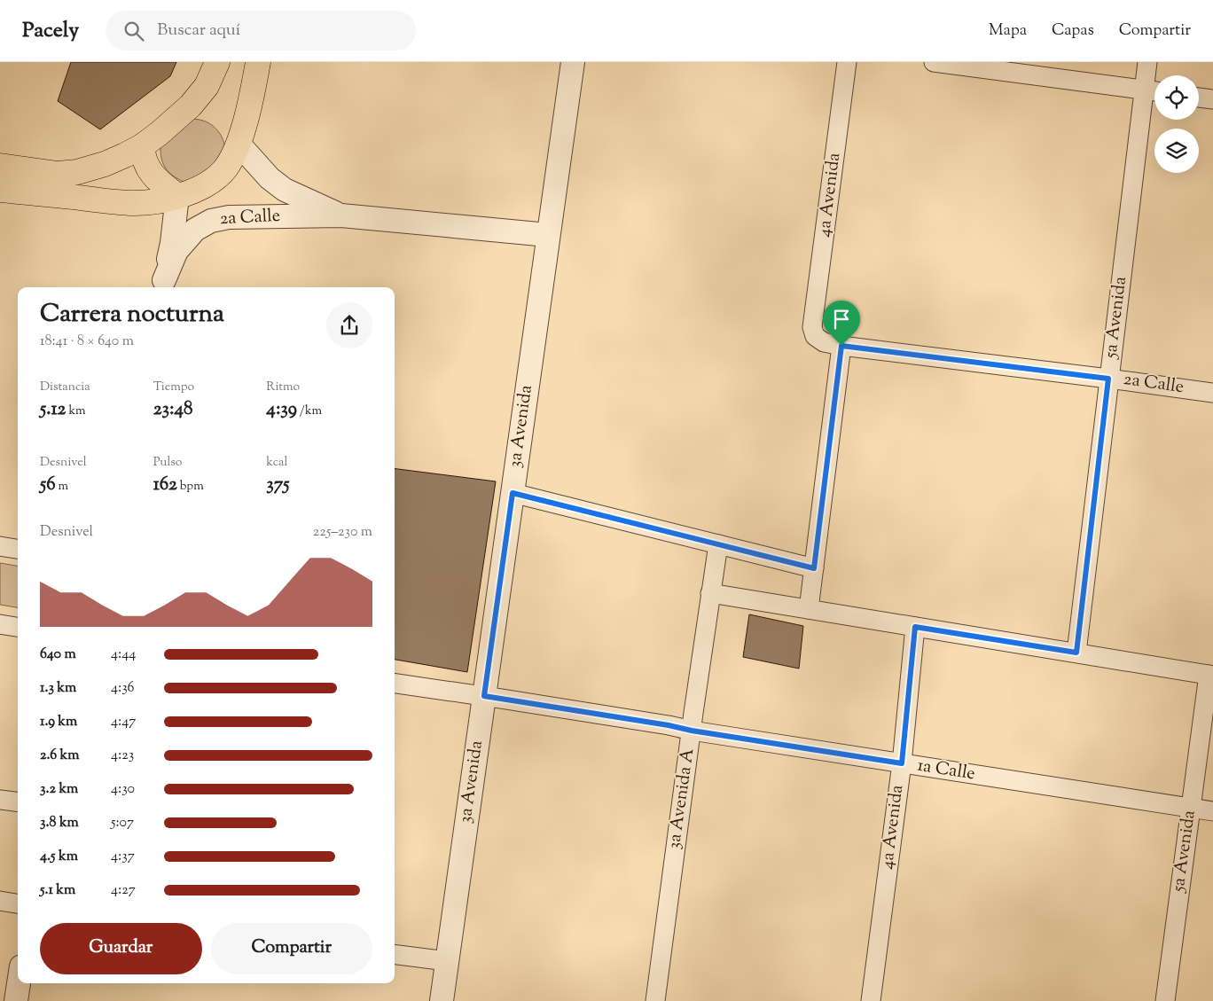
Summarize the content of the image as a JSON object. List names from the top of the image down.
{
  "streets": {
    "street": [
      "4a Avenida",
      "2a Calle",
      "5a Avenida",
      "3a Avenida",
      "1a Calle",
      "3a Avenida A"
    ]
  },
  "crossings": [
    ["4a Avenida", "2a Calle"],
    ["4a Avenida", "1a Calle"],
    ["2a Calle", "5a Avenida"],
    ["2a Calle", "3a Avenida"],
    ["5a Avenida", "1a Calle"],
    ["3a Avenida", "1a Calle"],
    ["1a Calle", "3a Avenida A"]
  ],
  "page": {
    "header": "Pacely",
    "search": "Buscar aquí",
    "nav": ["Mapa", "Capas", "Compartir"],
    "heading": ["Carrera nocturna", "18:41 · 8 × 640 m"],
    "stats": [
      ["Distancia", "5.12 km"],
      ["Tiempo", "23:48"],
      ["Ritmo", "4:39 /km"],
      ["Desnivel", "56 m"],
      ["Pulso", "162 bpm"],
      ["kcal", "375"]
    ],
    "chart": ["Desnivel", "225–230 m"],
    "list": [
      {
        "name": "640 m",
        "note": "4:44"
      },
      {
        "name": "1.3 km",
        "note": "4:36"
      },
      {
        "name": "1.9 km",
        "note": "4:47"
      },
      {
        "name": "2.6 km",
        "note": "4:23"
      },
      {
        "name": "3.2 km",
        "note": "4:30"
      },
      {
        "name": "3.8 km",
        "note": "5:07"
      },
      {
        "name": "4.5 km",
        "note": "4:37"
      },
      {
        "name": "5.1 km",
        "note": "4:27"
      }
    ],
    "buttons": ["Guardar", "Compartir"]
  }
}
